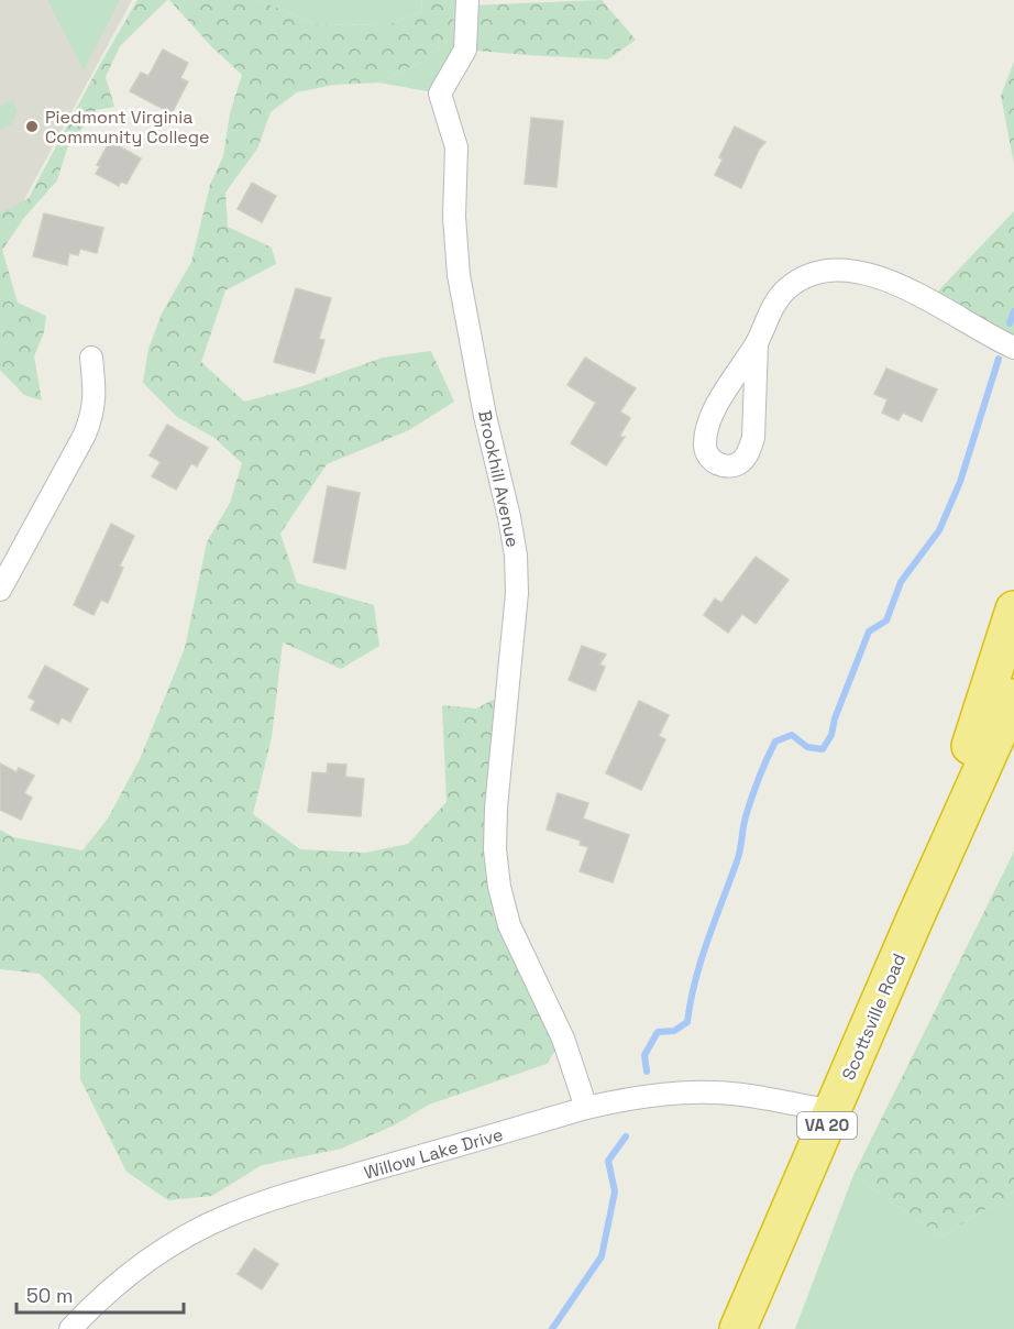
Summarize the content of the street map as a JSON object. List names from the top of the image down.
{
  "streets": {
    "highway": ["Scottsville Road", "VA 20"],
    "street": ["Brookhill Avenue", "Willow Lake Drive"]
  },
  "crossings": [
    ["Brookhill Avenue", "Willow Lake Drive"],
    ["Scottsville Road", "Willow Lake Drive"]
  ],
  "places": ["Piedmont Virginia Community College"],
  "scale_bar": "50 m"
}
